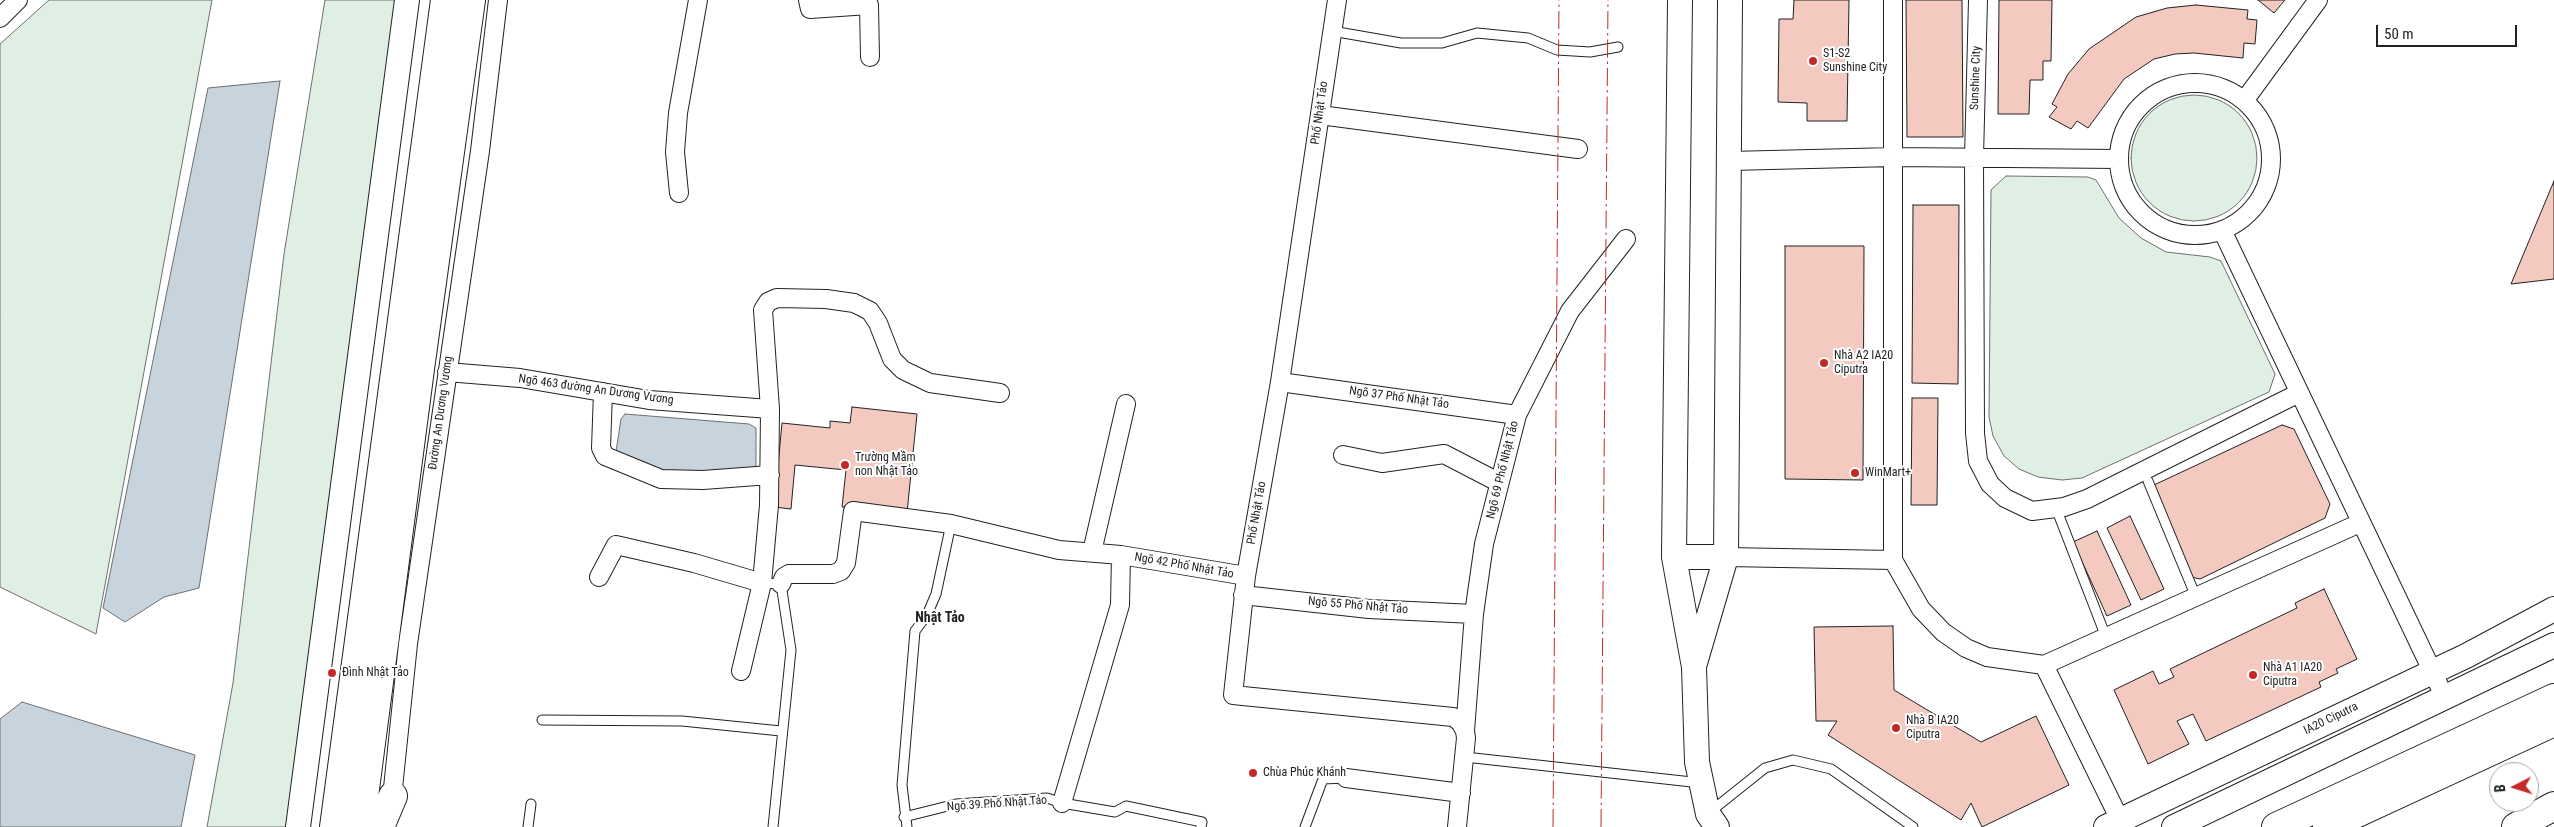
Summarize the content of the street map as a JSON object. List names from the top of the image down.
{
  "streets": {
    "street": [
      "Sunshine City",
      "Phố Nhật Tảo",
      "Ngõ 463 đường An Dương Vương",
      "Ngõ 37 Phố Nhật Tảo",
      "Đường An Dương Vương",
      "Ngõ 69 Phố Nhật Tảo",
      "Ngõ 42 Phố Nhật Tảo",
      "Ngõ 55 Phố Nhật Tảo",
      "IA20 Ciputra"
    ],
    "lane": ["Ngõ 39 Phố Nhật Tảo"]
  },
  "crossings": [
    ["Phố Nhật Tảo", "Ngõ 37 Phố Nhật Tảo"],
    ["Phố Nhật Tảo", "Ngõ 69 Phố Nhật Tảo"],
    ["Phố Nhật Tảo", "Ngõ 42 Phố Nhật Tảo"],
    ["Phố Nhật Tảo", "Ngõ 55 Phố Nhật Tảo"],
    ["Ngõ 463 đường An Dương Vương", "Đường An Dương Vương"],
    ["Ngõ 37 Phố Nhật Tảo", "Ngõ 69 Phố Nhật Tảo"],
    ["Ngõ 69 Phố Nhật Tảo", "Ngõ 55 Phố Nhật Tảo"]
  ],
  "districts": ["Nhật Tảo"],
  "places": [
    "S1-S2 Sunshine City",
    "Nhà A2 IA20 Ciputra",
    "Trường Mầm non Nhật Tảo",
    "WinMart+",
    "Đình Nhật Tảo",
    "Nhà A1 IA20 Ciputra",
    "Nhà B IA20 Ciputra",
    "Chùa Phúc Khánh"
  ],
  "scale_bar": "50 m",
  "north": "left"
}
